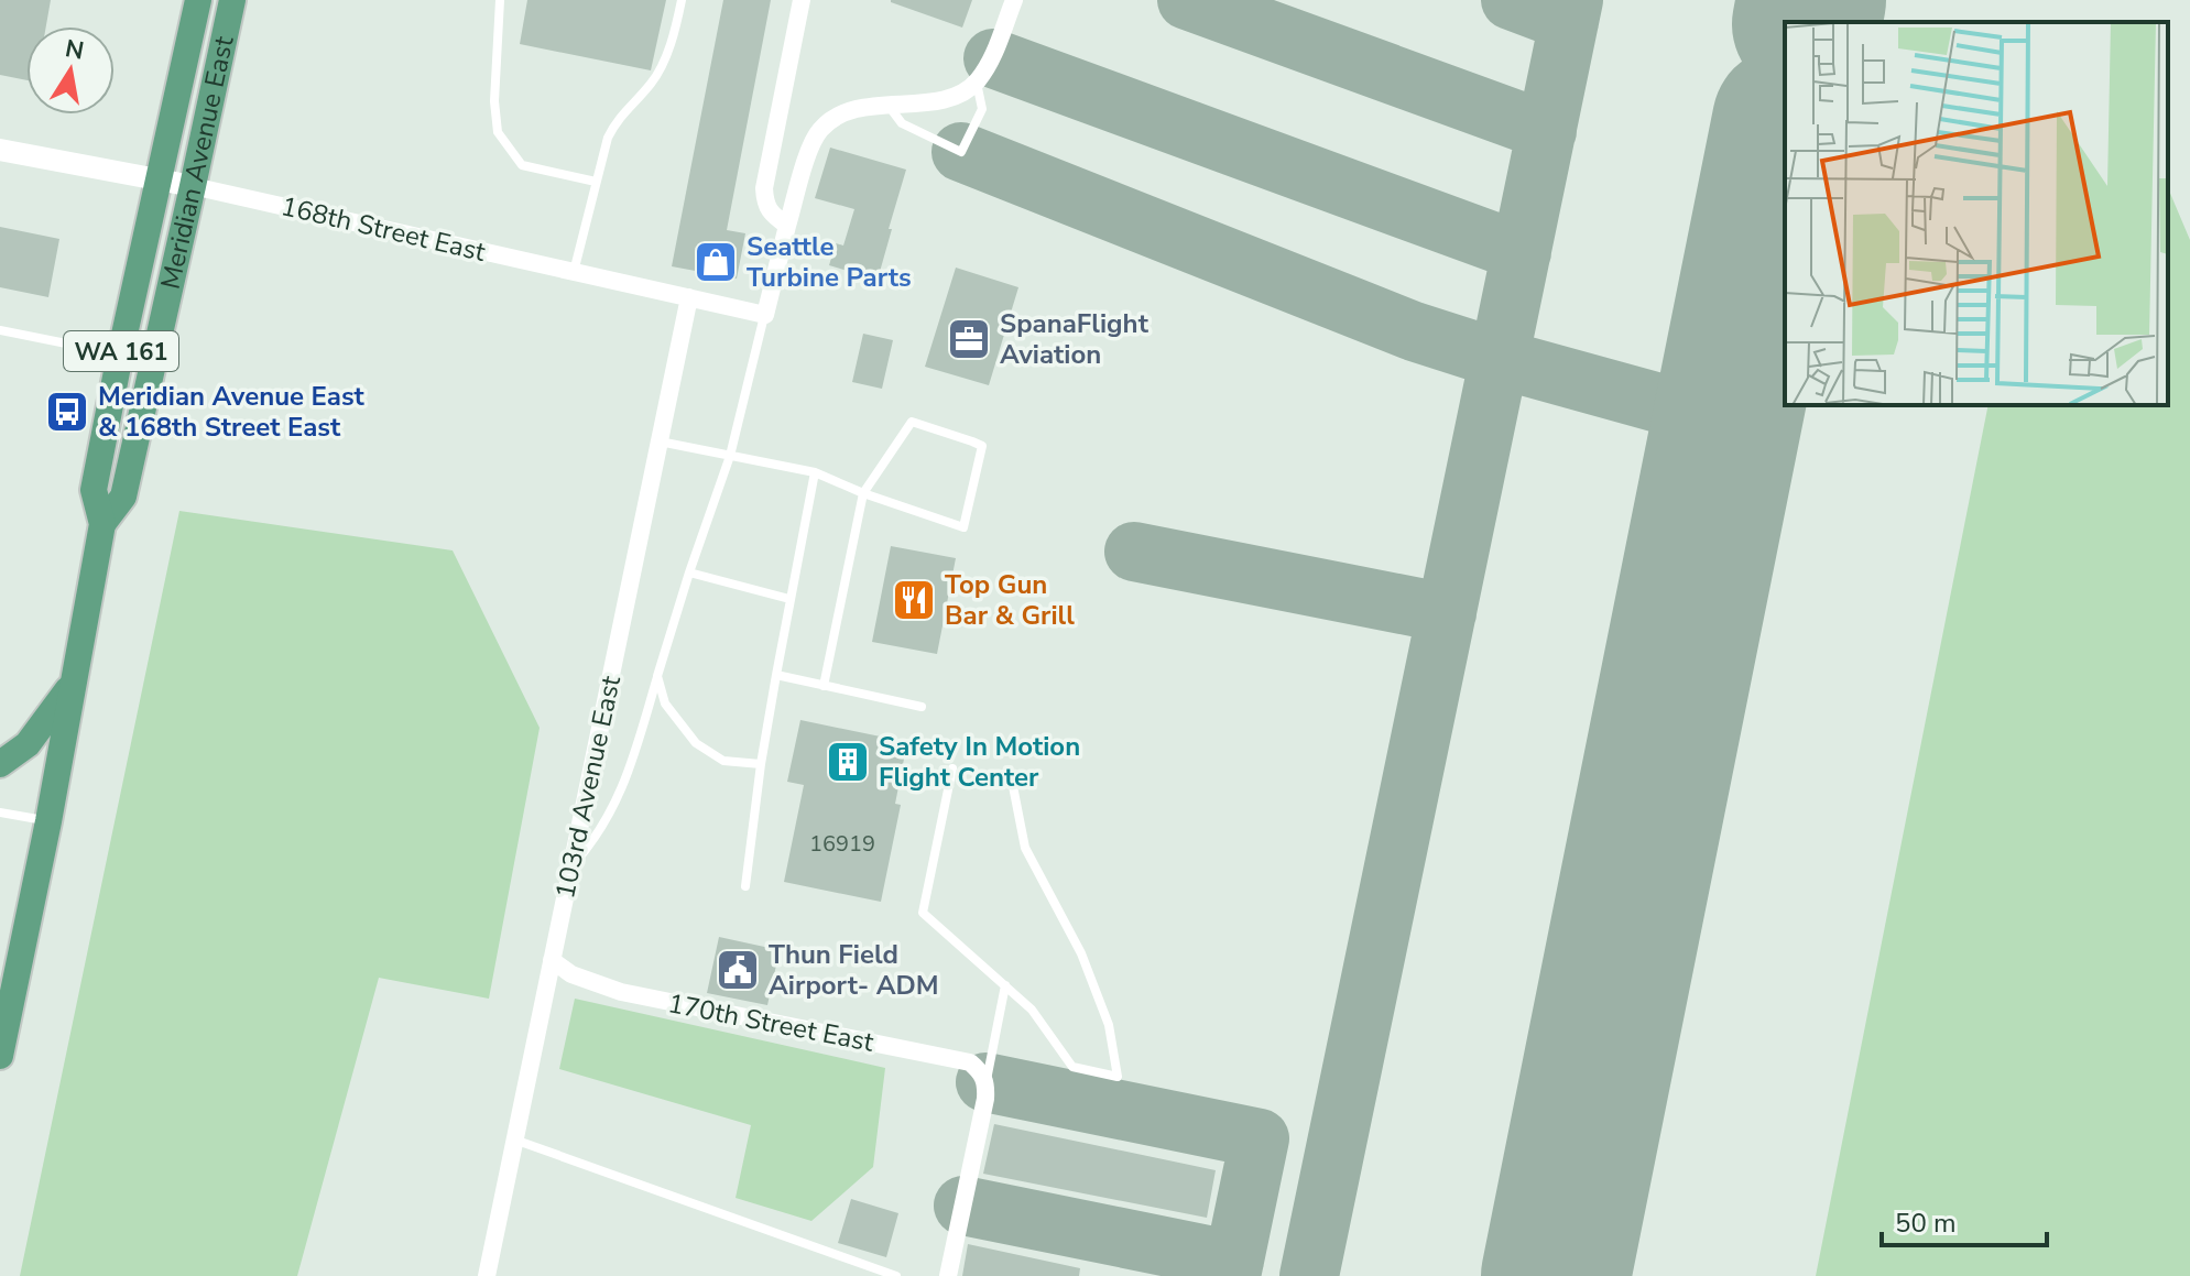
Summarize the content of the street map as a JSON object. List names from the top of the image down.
{
  "streets": {
    "main road": ["Meridian Avenue East", "WA 161"],
    "street": ["168th Street East", "103rd Avenue East", "170th Street East"]
  },
  "crossings": [
    ["Meridian Avenue East", "168th Street East"],
    ["168th Street East", "103rd Avenue East"],
    ["103rd Avenue East", "170th Street East"]
  ],
  "places": {
    "shop": ["Seattle Turbine Parts"],
    "office": ["SpanaFlight Aviation"],
    "bus stop": ["Meridian Avenue East & 168th Street East"],
    "restaurant": ["Top Gun Bar & Grill"],
    "building": ["Safety In Motion Flight Center"],
    "public building": ["Thun Field Airport- ADM"]
  },
  "house_numbers": ["16919"],
  "scale_bar": "50 m",
  "north": "top"
}
